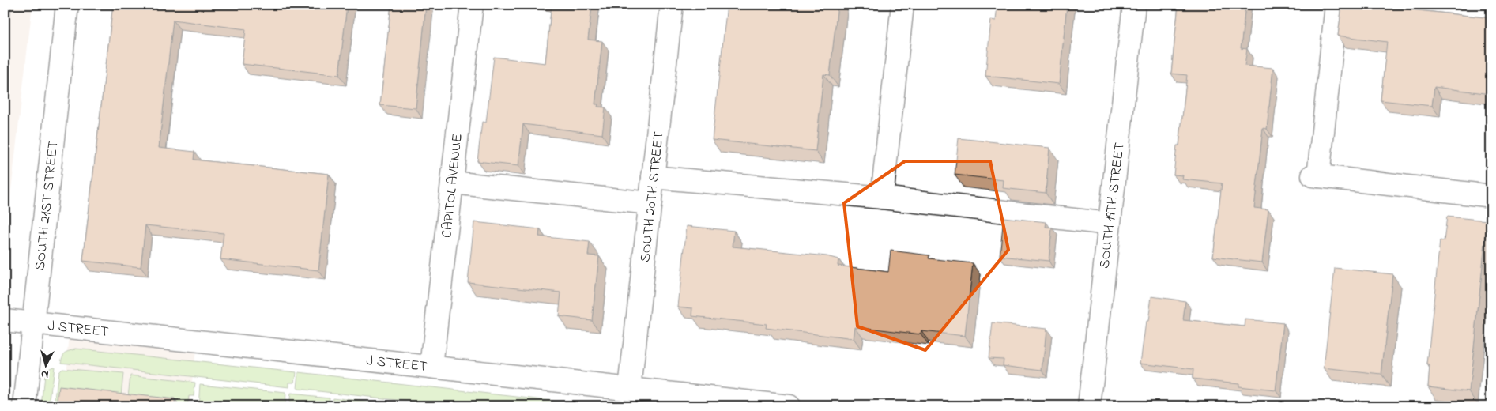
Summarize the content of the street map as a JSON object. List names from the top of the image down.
{
  "streets": {
    "street": [
      "CAPITOL AVENUE",
      "SOUTH 20TH STREET",
      "SOUTH 21ST STREET",
      "SOUTH 19TH STREET",
      "J STREET"
    ]
  },
  "crossings": [
    ["CAPITOL AVENUE", "J STREET"],
    ["SOUTH 20TH STREET", "J STREET"],
    ["SOUTH 21ST STREET", "J STREET"]
  ],
  "north": "bottom"
}
